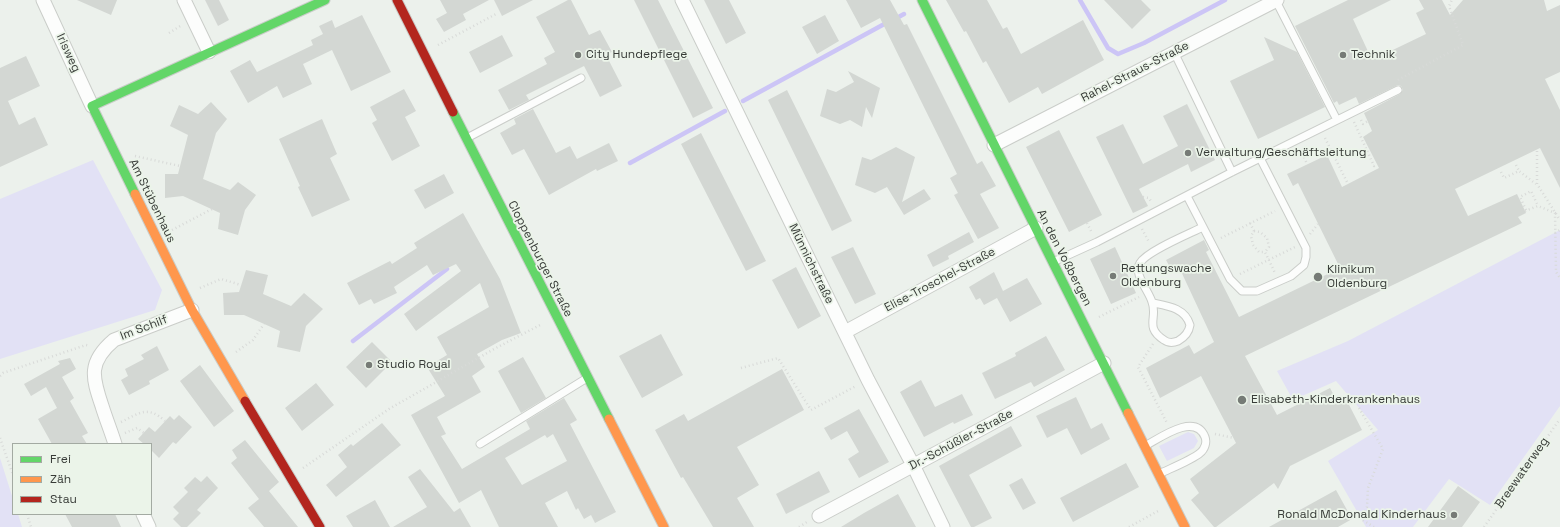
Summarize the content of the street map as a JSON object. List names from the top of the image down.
{
  "streets": {
    "street": [
      "Irisweg",
      "Rahel-Straus-Straße",
      "Am Stübenhaus",
      "An den Voßbergen",
      "Cloppenburger Straße",
      "Münnichstraße",
      "Elise-Troschel-Straße",
      "Im Schilf",
      "Dr.-Schüßler-Straße"
    ],
    "path": ["Breewaterweg"]
  },
  "crossings": [
    ["Irisweg", "Am Stübenhaus"],
    ["Rahel-Straus-Straße", "An den Voßbergen"],
    ["Am Stübenhaus", "Im Schilf"],
    ["An den Voßbergen", "Elise-Troschel-Straße"],
    ["An den Voßbergen", "Dr.-Schüßler-Straße"],
    ["Münnichstraße", "Elise-Troschel-Straße"],
    ["Münnichstraße", "Dr.-Schüßler-Straße"]
  ],
  "places": [
    "City Hundepflege",
    "Technik",
    "Verwaltung/Geschäftsleitung",
    "Rettungswache Oldenburg",
    "Klinikum Oldenburg",
    "Studio Royal",
    "Elisabeth-Kinderkrankenhaus",
    "Ronald McDonald Kinderhaus"
  ],
  "legend": ["Frei", "Zäh", "Stau"]
}
